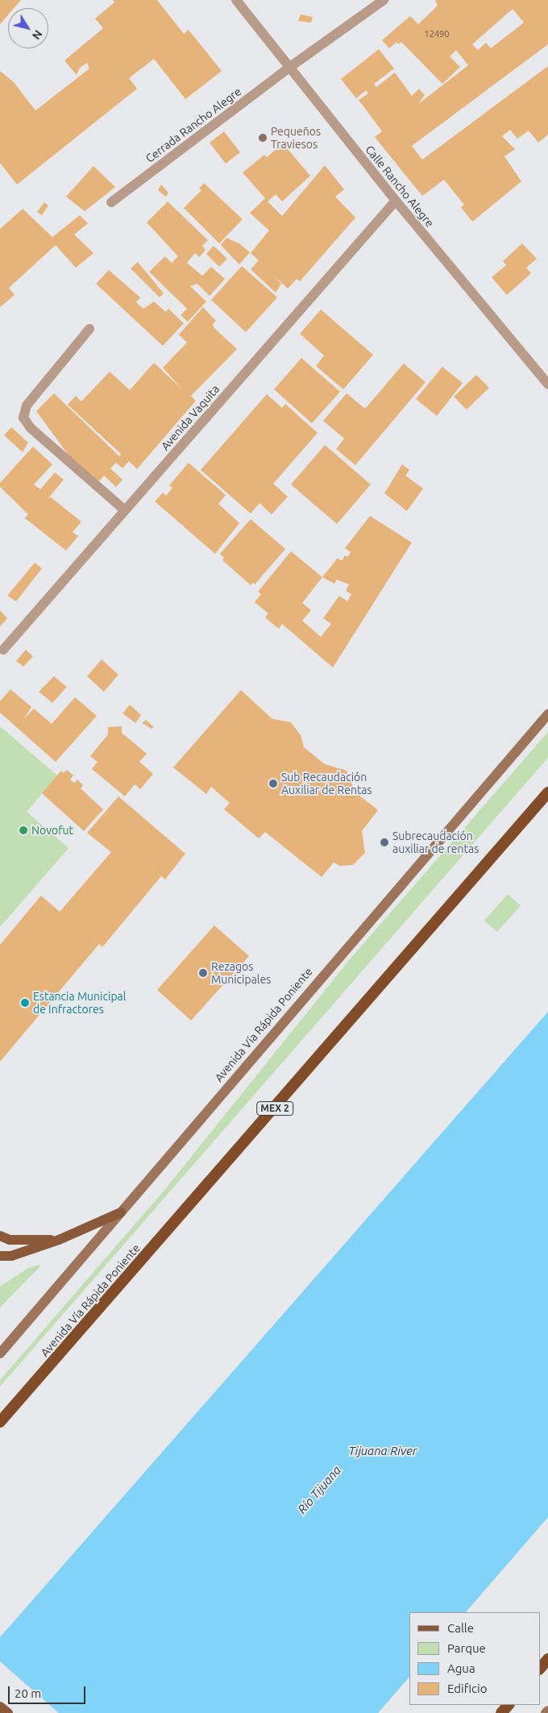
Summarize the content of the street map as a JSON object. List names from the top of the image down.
{
  "streets": {
    "highway": ["Avenida Vía Rápida Poniente", "MEX 2"],
    "street": ["Cerrada Rancho Alegre", "Calle Rancho Alegre", "Avenida Vaquita"]
  },
  "crossings": [
    ["Cerrada Rancho Alegre", "Calle Rancho Alegre"],
    ["Calle Rancho Alegre", "Avenida Vaquita"]
  ],
  "water": ["Tijuana River", "Río Tijuana"],
  "places": [
    "Pequeños Traviesos",
    "Sub Recaudación Auxiliar de Rentas",
    "Novofut",
    "Subrecaudación auxiliar de rentas",
    "Rezagos Municipales",
    "Estancia Municipal de Infractores"
  ],
  "house_numbers": ["12490"],
  "legend": [
    "Calle",
    "Parque",
    "Agua",
    "Edificio"
  ],
  "scale_bar": "20 m",
  "north": "bottom right"
}
